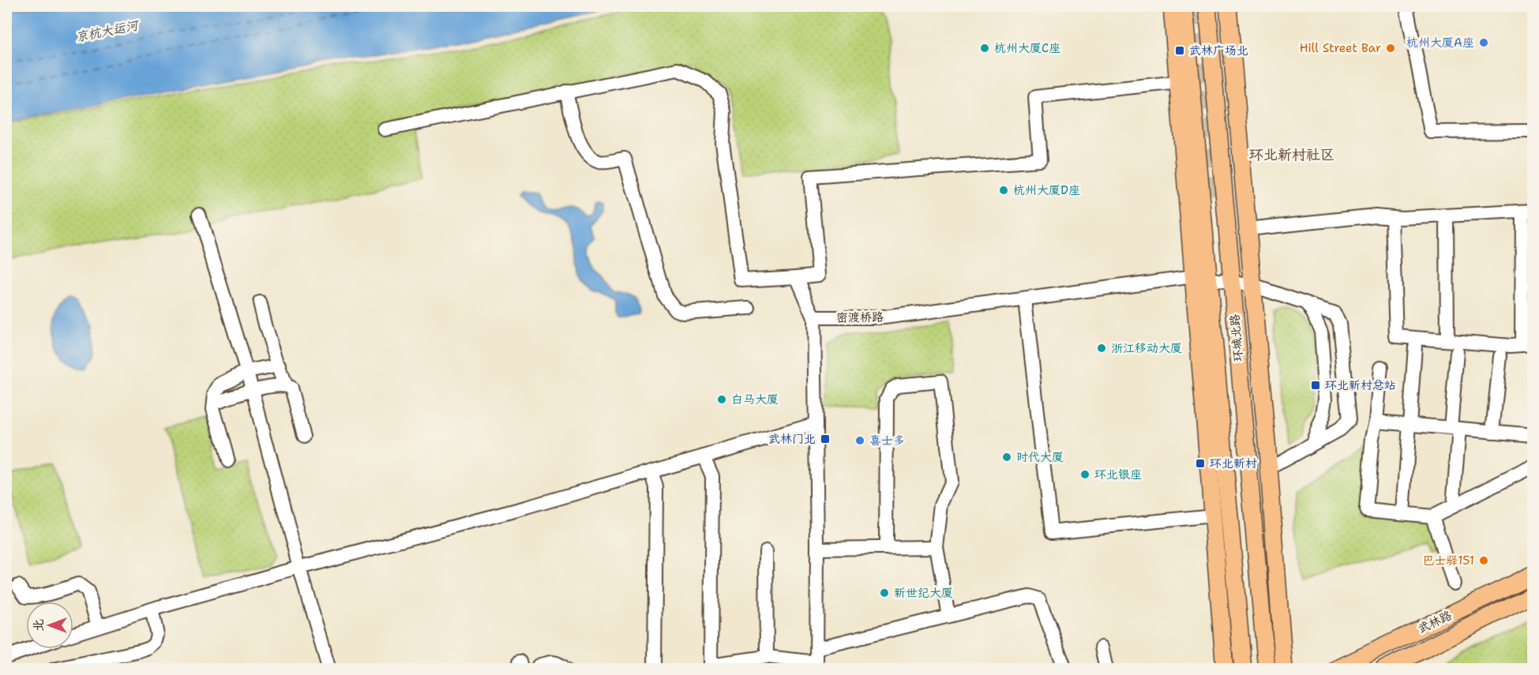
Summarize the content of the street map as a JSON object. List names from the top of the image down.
{
  "streets": {
    "main road": ["环城北路", "武林路"],
    "street": ["密渡桥路"]
  },
  "crossings": [
    ["密渡桥路", "环城北路"]
  ],
  "districts": ["环北新村社区"],
  "water": ["京杭大运河"],
  "places": {
    "other": [
      "杭州大厦A座",
      "杭州大厦C座",
      "Hill Street Bar",
      "杭州大厦D座",
      "浙江移动大厦",
      "白马大厦",
      "喜士多",
      "时代大厦",
      "环北银座",
      "巴士驿151",
      "新世纪大厦"
    ],
    "transit": [
      "武林广场北",
      "环北新村总站",
      "武林门北",
      "环北新村"
    ]
  },
  "north": "left"
}
